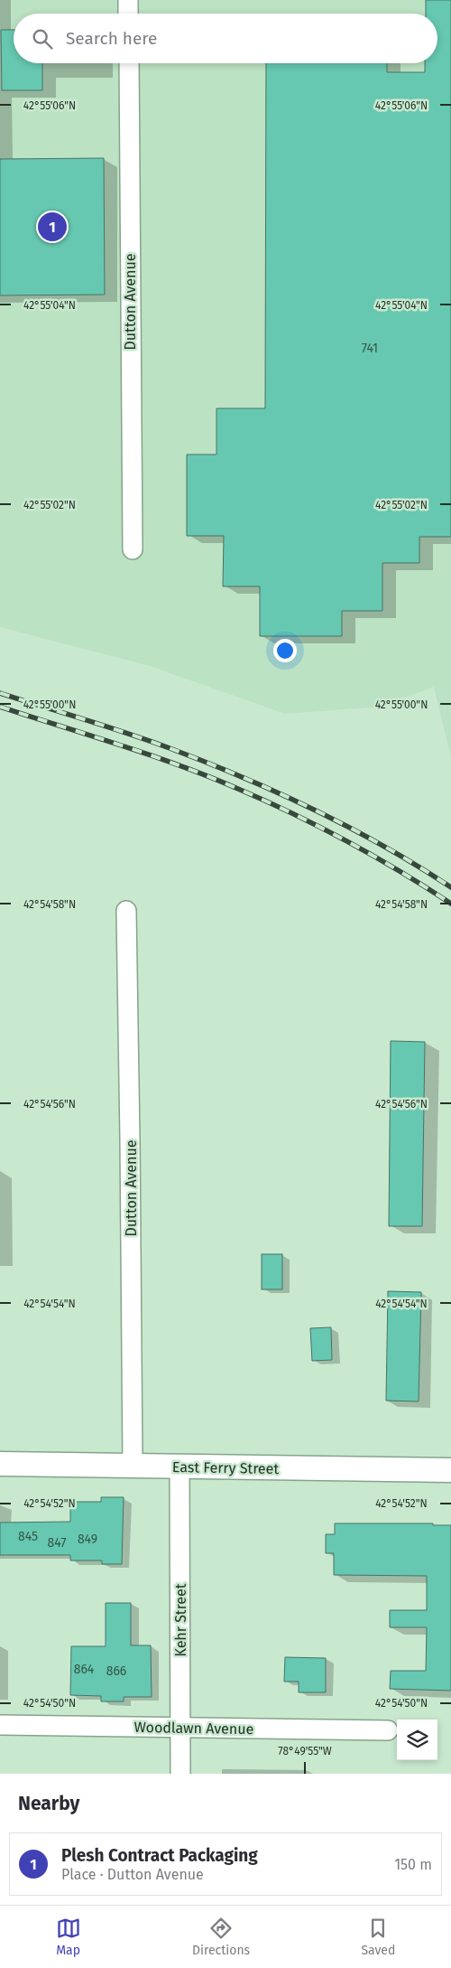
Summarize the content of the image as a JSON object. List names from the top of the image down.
{
  "streets": {
    "street": [
      "Dutton Avenue",
      "East Ferry Street",
      "Kehr Street",
      "Woodlawn Avenue"
    ]
  },
  "crossings": [
    ["Dutton Avenue", "East Ferry Street"],
    ["East Ferry Street", "Kehr Street"],
    ["Kehr Street", "Woodlawn Avenue"]
  ],
  "house_numbers": [
    "741",
    "845",
    "849",
    "847",
    "864",
    "866"
  ],
  "page": {
    "search": "Search here",
    "pins": "1",
    "heading": "Nearby",
    "list": [
      {
        "mark": "1",
        "name": "Plesh Contract Packaging",
        "note": "Place · Dutton Avenue",
        "value": "150 m"
      }
    ],
    "nav": ["Map", "Directions", "Saved"]
  },
  "coordinates": [
    "42°55'06\"N",
    "42°55'04\"N",
    "42°55'02\"N",
    "42°55'00\"N",
    "42°54'58\"N",
    "42°54'56\"N",
    "42°54'54\"N",
    "42°54'52\"N",
    "42°54'50\"N",
    "78°49'55\"W"
  ]
}
